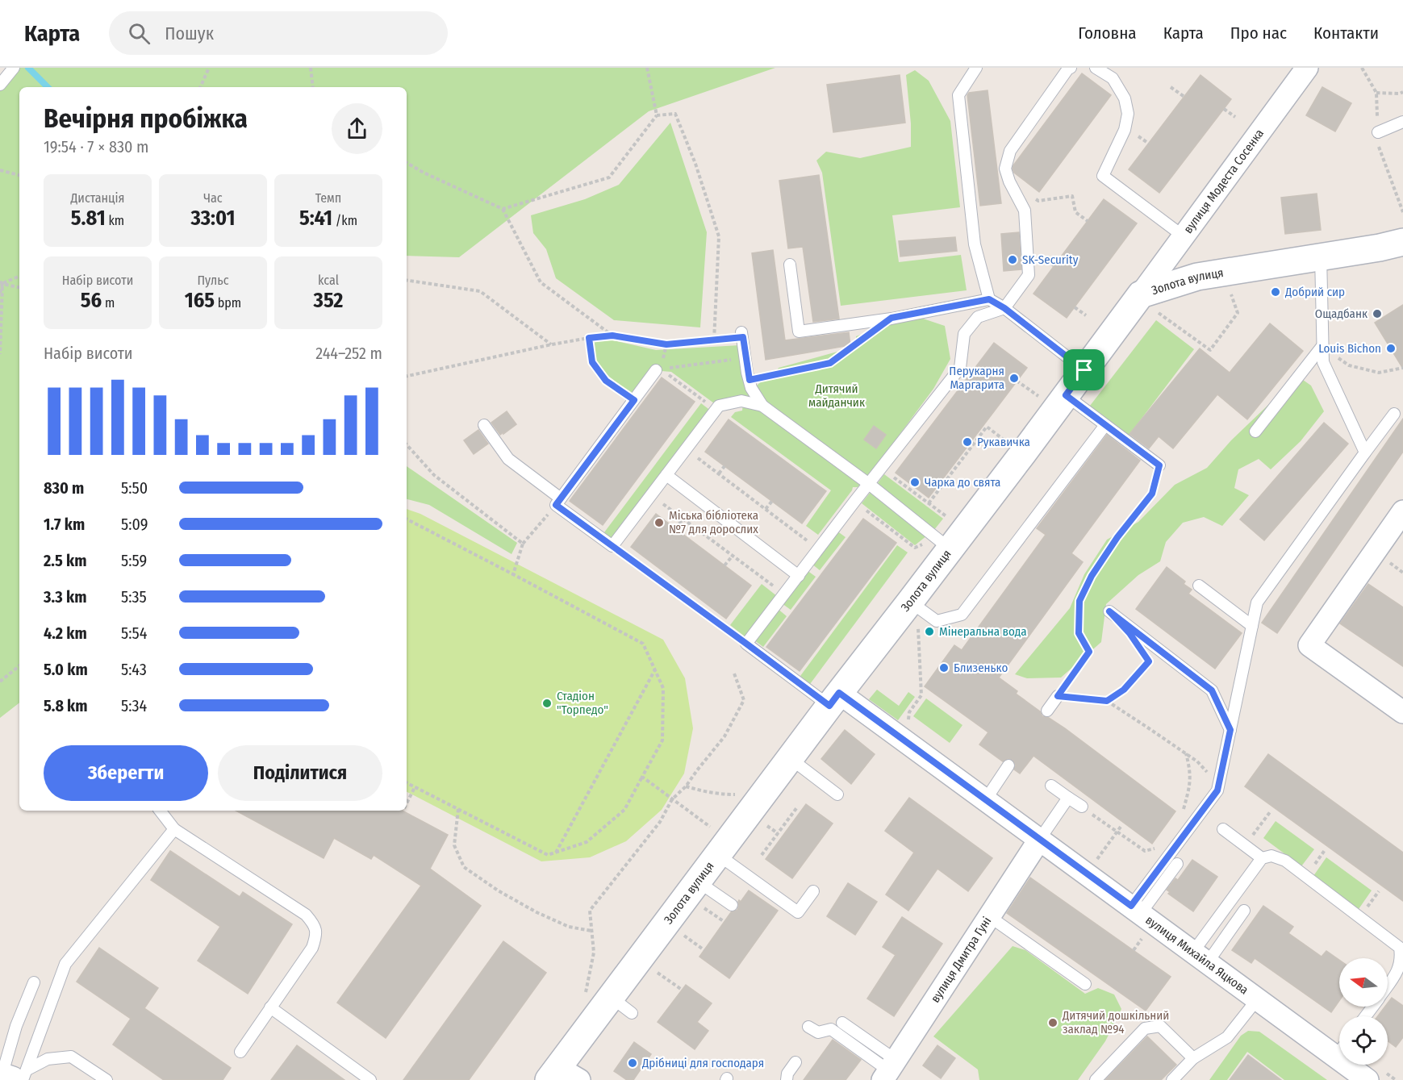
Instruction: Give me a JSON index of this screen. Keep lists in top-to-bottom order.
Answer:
{
  "streets": {
    "street": [
      "вулиця Модеста Сосенка",
      "Золота вулиця",
      "вулиця Михайла Яцкова",
      "вулиця Дмитра Гуні"
    ]
  },
  "crossings": [
    ["вулиця Модеста Сосенка", "Золота вулиця"],
    ["Золота вулиця", "вулиця Михайла Яцкова"],
    ["вулиця Михайла Яцкова", "вулиця Дмитра Гуні"]
  ],
  "parks": ["Дитячий майданчик"],
  "places": [
    "SK-Security",
    "Добрий сир",
    "Ощадбанк",
    "Louis Bichon",
    "Перукарня Маргарита",
    "Рукавичка",
    "Чарка до свята",
    "Міська бібліотека №7 для дорослих",
    "Мінеральна вода",
    "Близенько",
    "Стадіон \"Торпедо\"",
    "Дитячий дошкільний заклад №94",
    "Дрібниці для господаря"
  ],
  "north": "left",
  "page": {
    "header": "Карта",
    "search": "Пошук",
    "nav": [
      "Головна",
      "Карта",
      "Про нас",
      "Контакти"
    ],
    "heading": ["Вечірня пробіжка", "19:54 · 7 × 830 m"],
    "stats": [
      ["Дистанція", "5.81 km"],
      ["Час", "33:01"],
      ["Темп", "5:41 /km"],
      ["Набір висоти", "56 m"],
      ["Пульс", "165 bpm"],
      ["kcal", "352"]
    ],
    "chart": ["Набір висоти", "244–252 m"],
    "list": [
      {
        "name": "830 m",
        "note": "5:50"
      },
      {
        "name": "1.7 km",
        "note": "5:09"
      },
      {
        "name": "2.5 km",
        "note": "5:59"
      },
      {
        "name": "3.3 km",
        "note": "5:35"
      },
      {
        "name": "4.2 km",
        "note": "5:54"
      },
      {
        "name": "5.0 km",
        "note": "5:43"
      },
      {
        "name": "5.8 km",
        "note": "5:34"
      }
    ],
    "buttons": ["Зберегти", "Поділитися"]
  }
}
